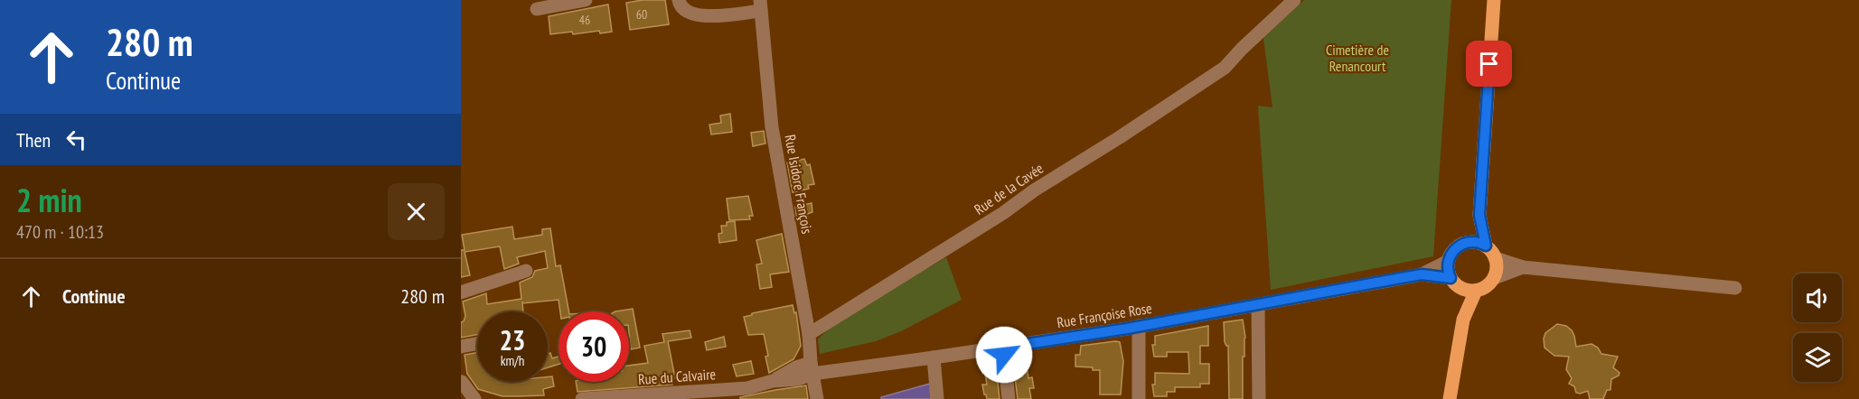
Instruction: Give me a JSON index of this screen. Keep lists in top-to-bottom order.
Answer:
{
  "streets": {
    "street": [
      "Rue Isidore François",
      "Rue de la Cavée",
      "Rue Françoise Rose",
      "Rue du Calvaire"
    ]
  },
  "crossings": [
    ["Rue Isidore François", "Rue de la Cavée"],
    ["Rue Isidore François", "Rue Françoise Rose"],
    ["Rue Isidore François", "Rue du Calvaire"],
    ["Rue Françoise Rose", "Rue du Calvaire"]
  ],
  "parks": ["Cimetière de Renancourt"],
  "house_numbers": ["60", "46"],
  "page": {
    "turn": ["280 m", "Continue"],
    "then": "Then",
    "heading": ["2 min", "470 m · 10:13"],
    "list": [
      {
        "name": "Continue",
        "value": "280 m"
      }
    ],
    "speed": "23 km/h",
    "limit": "30"
  }
}
